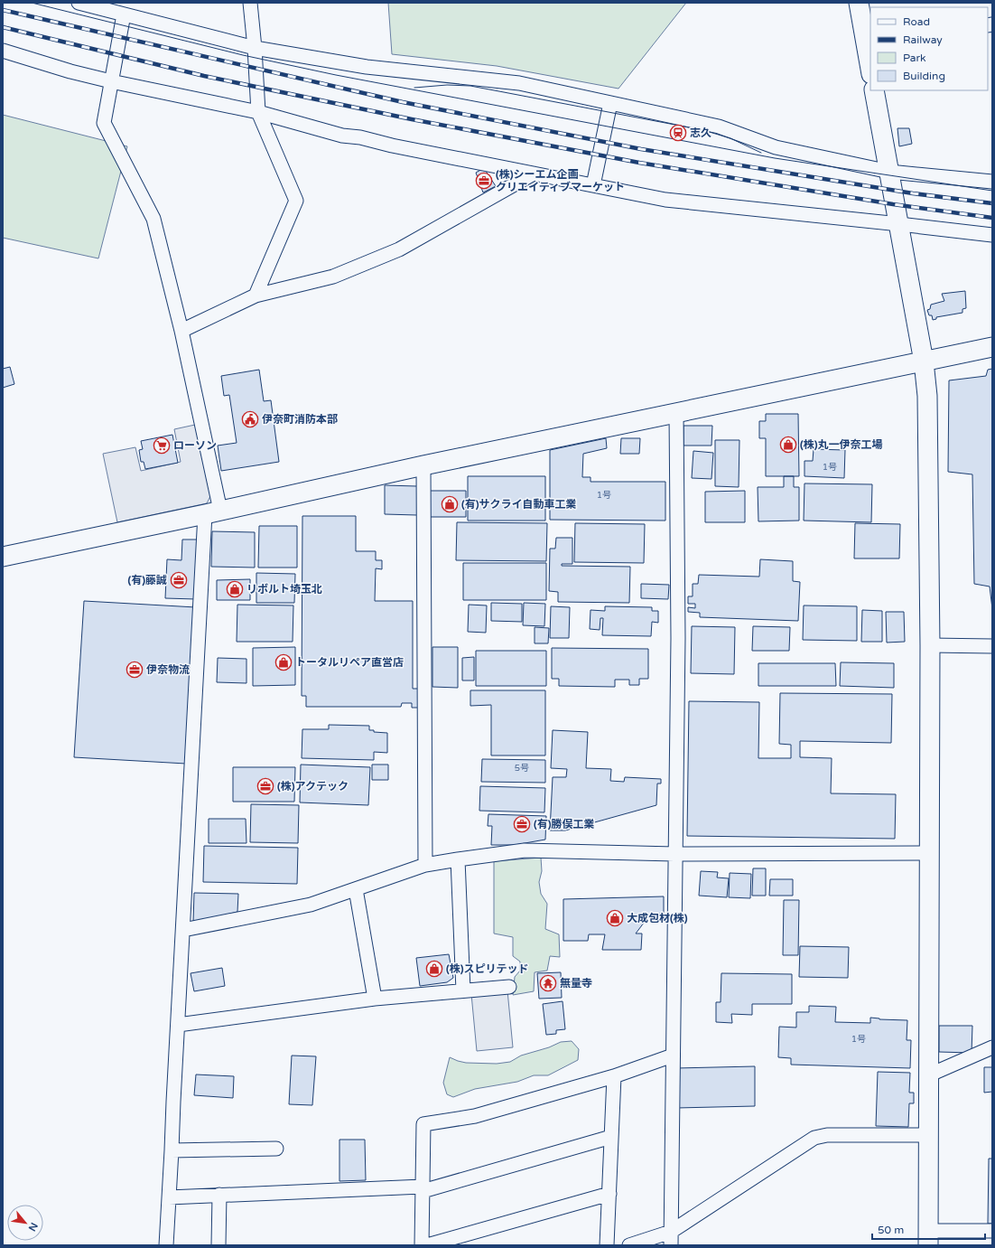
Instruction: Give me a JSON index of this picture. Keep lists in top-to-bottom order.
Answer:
{
  "places": {
    "station": ["志久"],
    "office": [
      "(株)シーエム企画 クリエイティブマーケット",
      "(有)藤誠",
      "伊奈物流",
      "(株)アクテック",
      "(有)勝俣工業"
    ],
    "public building": ["伊奈町消防本部"],
    "shop": [
      "(株)丸一伊奈工場",
      "(有)サクライ自動車工業",
      "リボルト埼玉北",
      "トータルリペア直営店",
      "大成包材(株)",
      "(株)スピリテッド"
    ],
    "supermarket": ["ローソン"],
    "temple": ["無量寺"]
  },
  "house_numbers": [
    "1号",
    "1号",
    "5号",
    "1号"
  ],
  "legend": [
    "Road",
    "Railway",
    "Park",
    "Building"
  ],
  "scale_bar": "50 m",
  "north": "bottom right"
}
